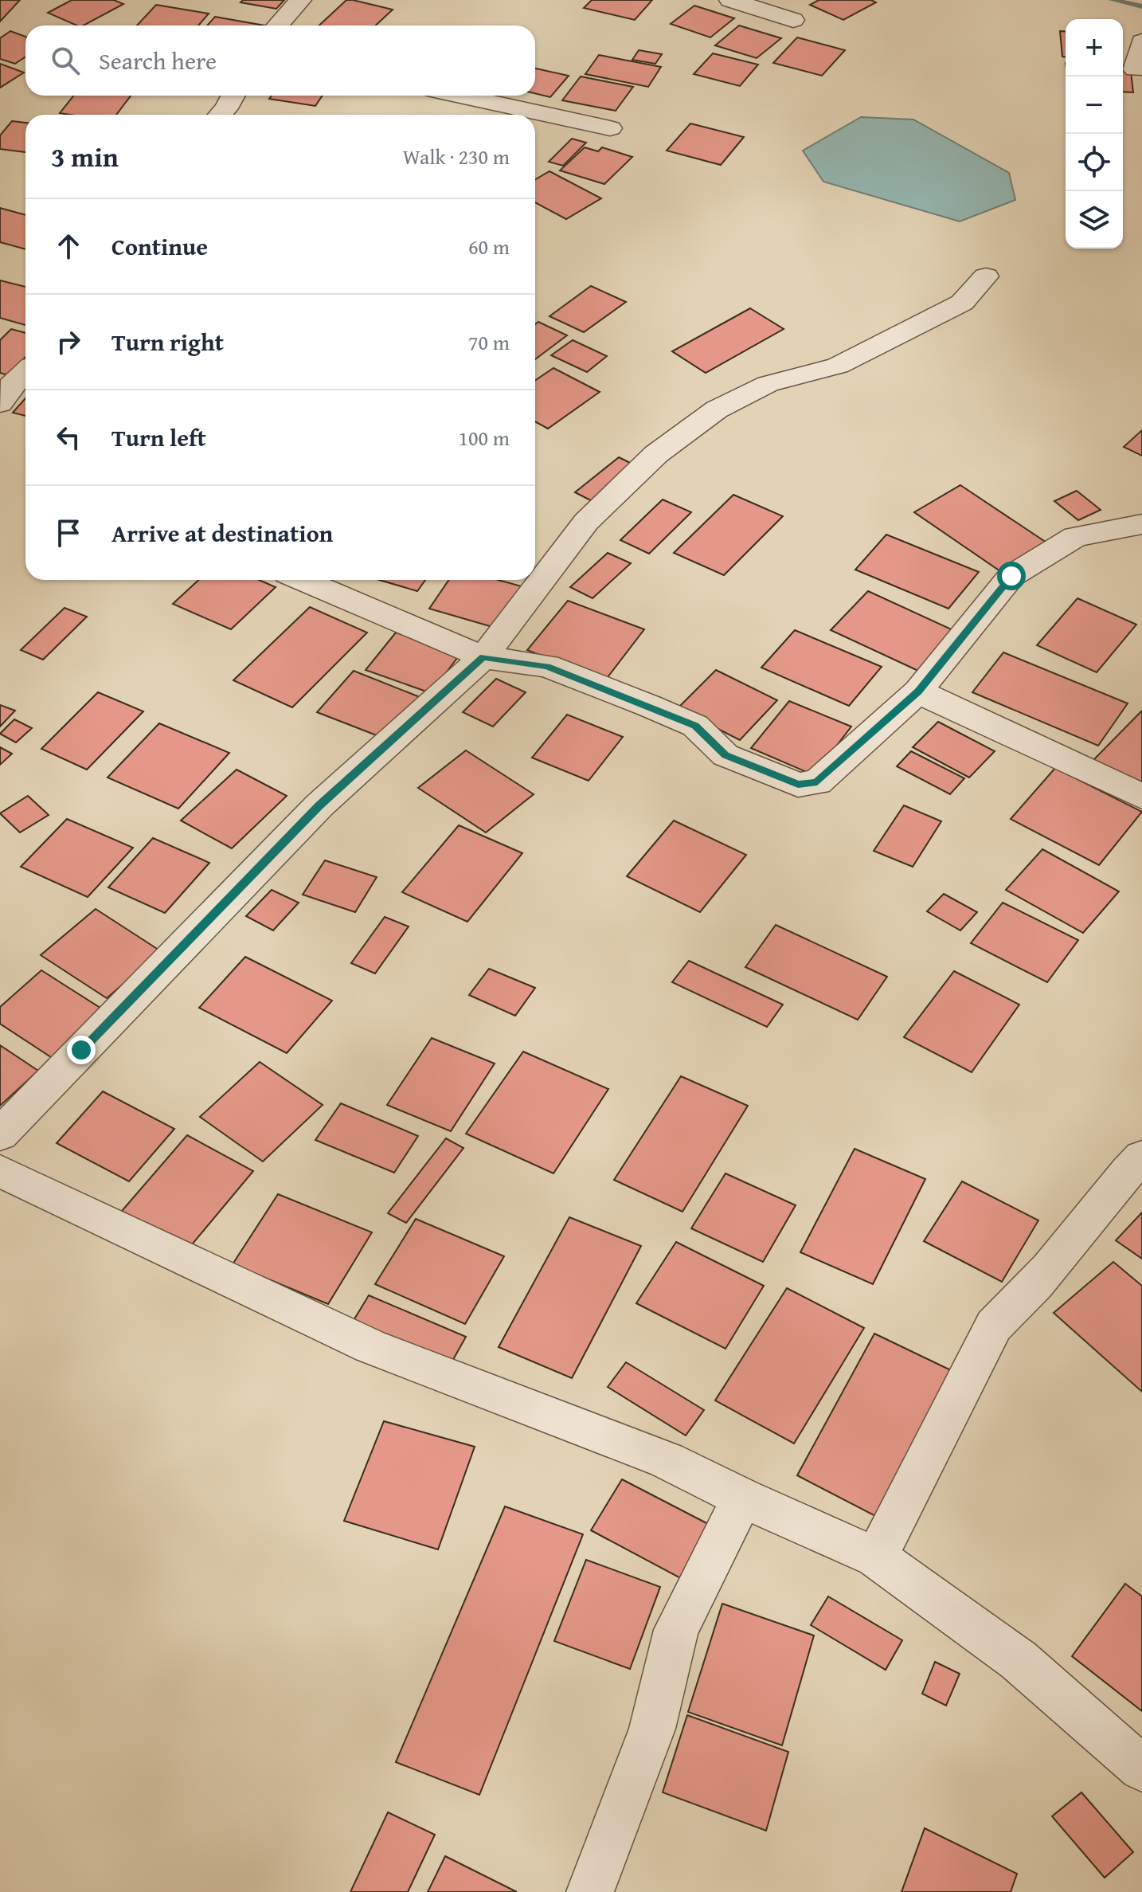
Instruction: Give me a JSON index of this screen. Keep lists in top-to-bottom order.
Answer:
{
  "page": {
    "map_buttons": ["+", "−"],
    "search": "Search here",
    "heading": ["3 min", "Walk · 230 m"],
    "list": [
      ["Continue", "60 m"],
      ["Turn right", "70 m"],
      ["Turn left", "100 m"],
      "Arrive at destination"
    ]
  }
}
